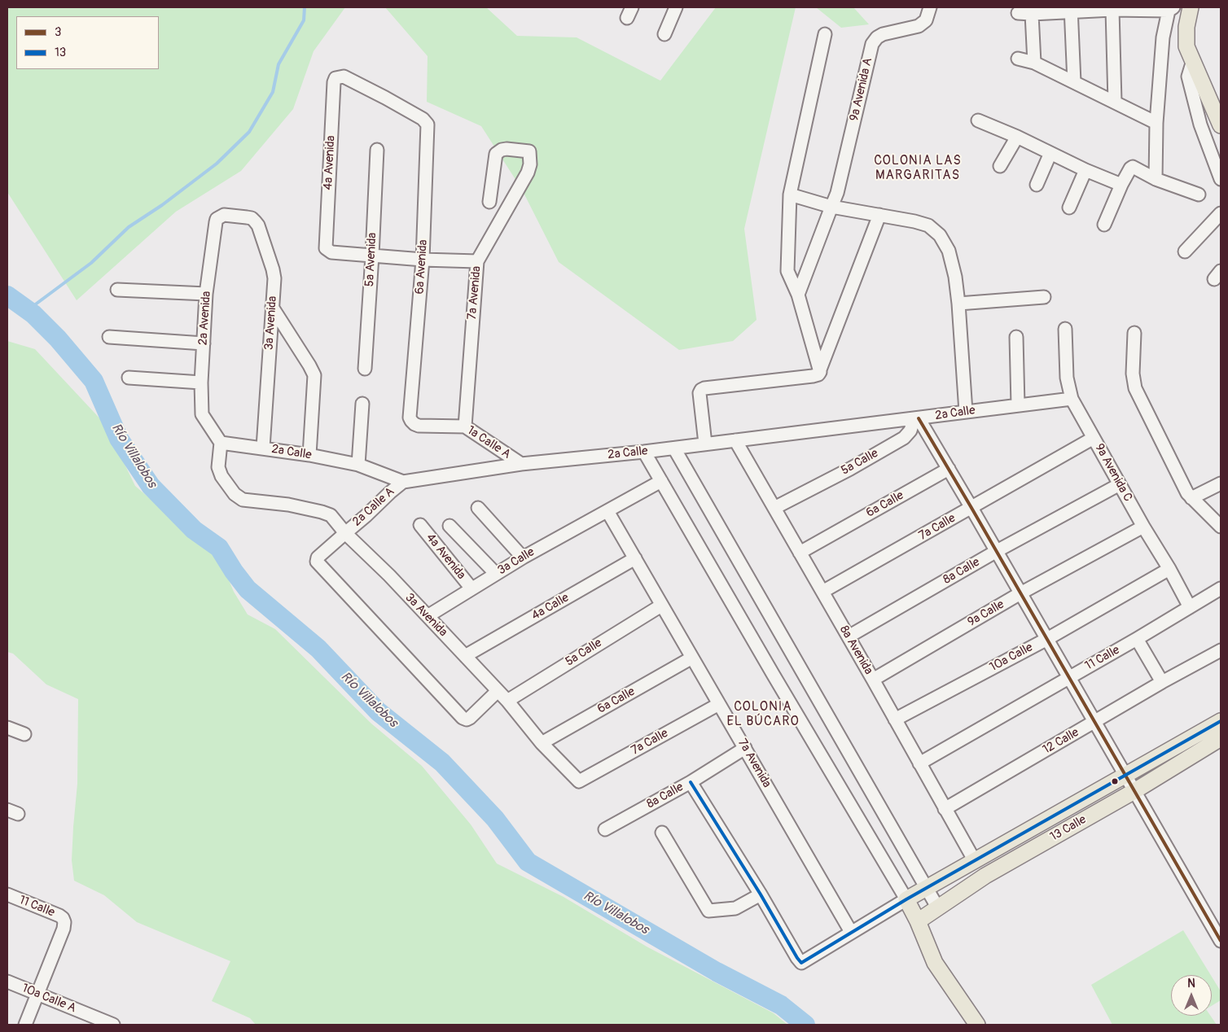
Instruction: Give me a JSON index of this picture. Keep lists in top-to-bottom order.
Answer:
{
  "streets": {
    "main road": ["13 Calle"],
    "street": [
      "9a Avenida A",
      "4a Avenida",
      "5a Avenida",
      "6a Avenida",
      "7a Avenida",
      "2a Avenida",
      "3a Avenida",
      "2a Calle",
      "1a Calle A",
      "5a Calle",
      "9a Avenida C",
      "6a Calle",
      "2a Calle A",
      "7a Calle",
      "3a Calle",
      "8a Calle",
      "4a Calle",
      "9a Calle",
      "8a Avenida",
      "10a Calle",
      "11 Calle",
      "12 Calle",
      "10a Calle A"
    ]
  },
  "crossings": [
    ["4a Avenida", "5a Avenida"],
    ["4a Avenida", "6a Avenida"],
    ["4a Avenida", "3a Calle"],
    ["6a Avenida", "1a Calle A"],
    ["7a Avenida", "1a Calle A"],
    ["7a Avenida", "5a Calle"],
    ["7a Avenida", "6a Calle"],
    ["7a Avenida", "7a Calle"],
    ["7a Avenida", "3a Calle"],
    ["7a Avenida", "8a Calle"],
    ["7a Avenida", "4a Calle"],
    ["2a Avenida", "3a Avenida"],
    ["2a Avenida", "2a Calle"],
    ["3a Avenida", "2a Calle"],
    ["3a Avenida", "5a Calle"],
    ["3a Avenida", "6a Calle"],
    ["3a Avenida", "2a Calle A"],
    ["3a Avenida", "7a Calle"],
    ["3a Avenida", "3a Calle"],
    ["3a Avenida", "4a Calle"],
    ["2a Calle", "1a Calle A"],
    ["2a Calle", "5a Calle"],
    ["2a Calle", "9a Avenida C"],
    ["2a Calle", "2a Calle A"],
    ["2a Calle", "8a Avenida"],
    ["5a Calle", "8a Avenida"],
    ["9a Avenida C", "7a Calle"],
    ["9a Avenida C", "8a Calle"],
    ["9a Avenida C", "9a Calle"],
    ["9a Avenida C", "10a Calle"],
    ["9a Avenida C", "11 Calle"],
    ["6a Calle", "8a Avenida"],
    ["7a Calle", "8a Avenida"],
    ["8a Calle", "8a Avenida"],
    ["9a Calle", "8a Avenida"],
    ["8a Avenida", "10a Calle"],
    ["8a Avenida", "11 Calle"],
    ["8a Avenida", "12 Calle"],
    ["8a Avenida", "13 Calle"],
    ["11 Calle", "10a Calle A"]
  ],
  "districts": ["COLONIA LAS MARGARITAS", "COLONIA EL BÚCARO"],
  "water": ["Río Villalobos"],
  "lines": ["transit line 3", "transit line 13"],
  "legend": ["3", "13"],
  "north": "top"
}
